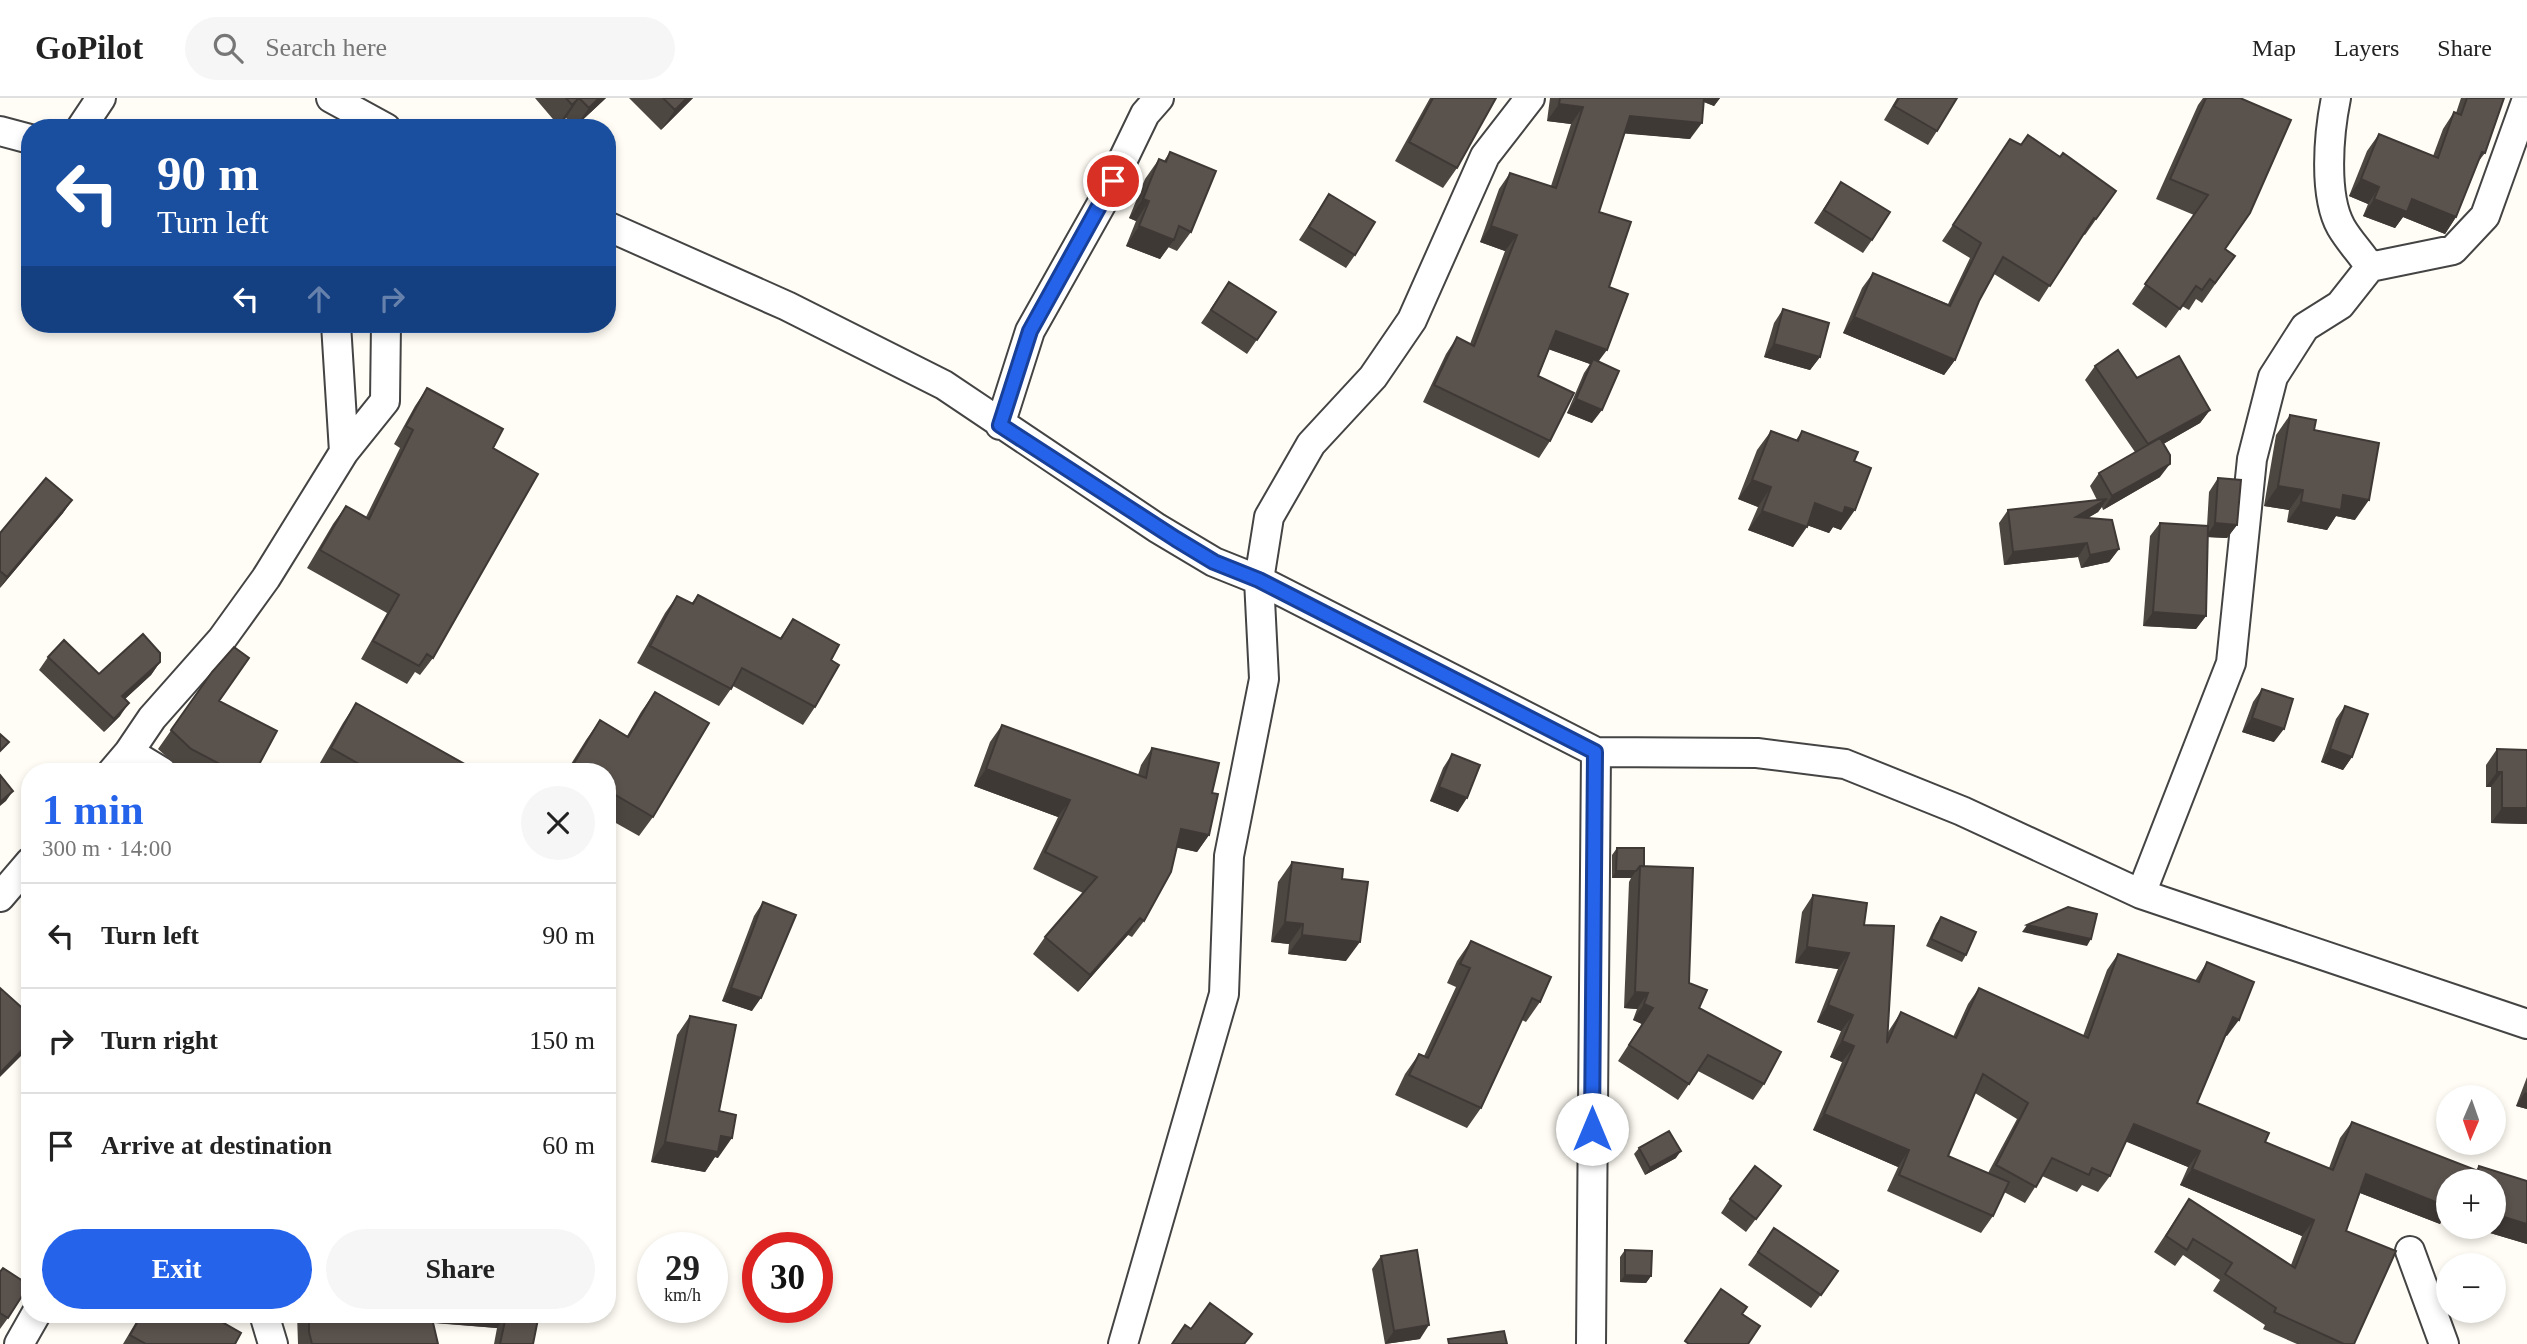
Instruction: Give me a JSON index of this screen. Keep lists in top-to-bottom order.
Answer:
{
  "north": "bottom",
  "page": {
    "header": "GoPilot",
    "search": "Search here",
    "nav": ["Map", "Layers", "Share"],
    "turn": ["90 m", "Turn left"],
    "heading": ["1 min", "300 m · 14:00"],
    "list": [
      {
        "name": "Turn left",
        "value": "90 m"
      },
      {
        "name": "Turn right",
        "value": "150 m"
      },
      {
        "name": "Arrive at destination",
        "value": "60 m"
      }
    ],
    "map_buttons": ["+", "−"],
    "buttons": ["Exit", "Share"],
    "speed": "29 km/h",
    "limit": "30"
  }
}
